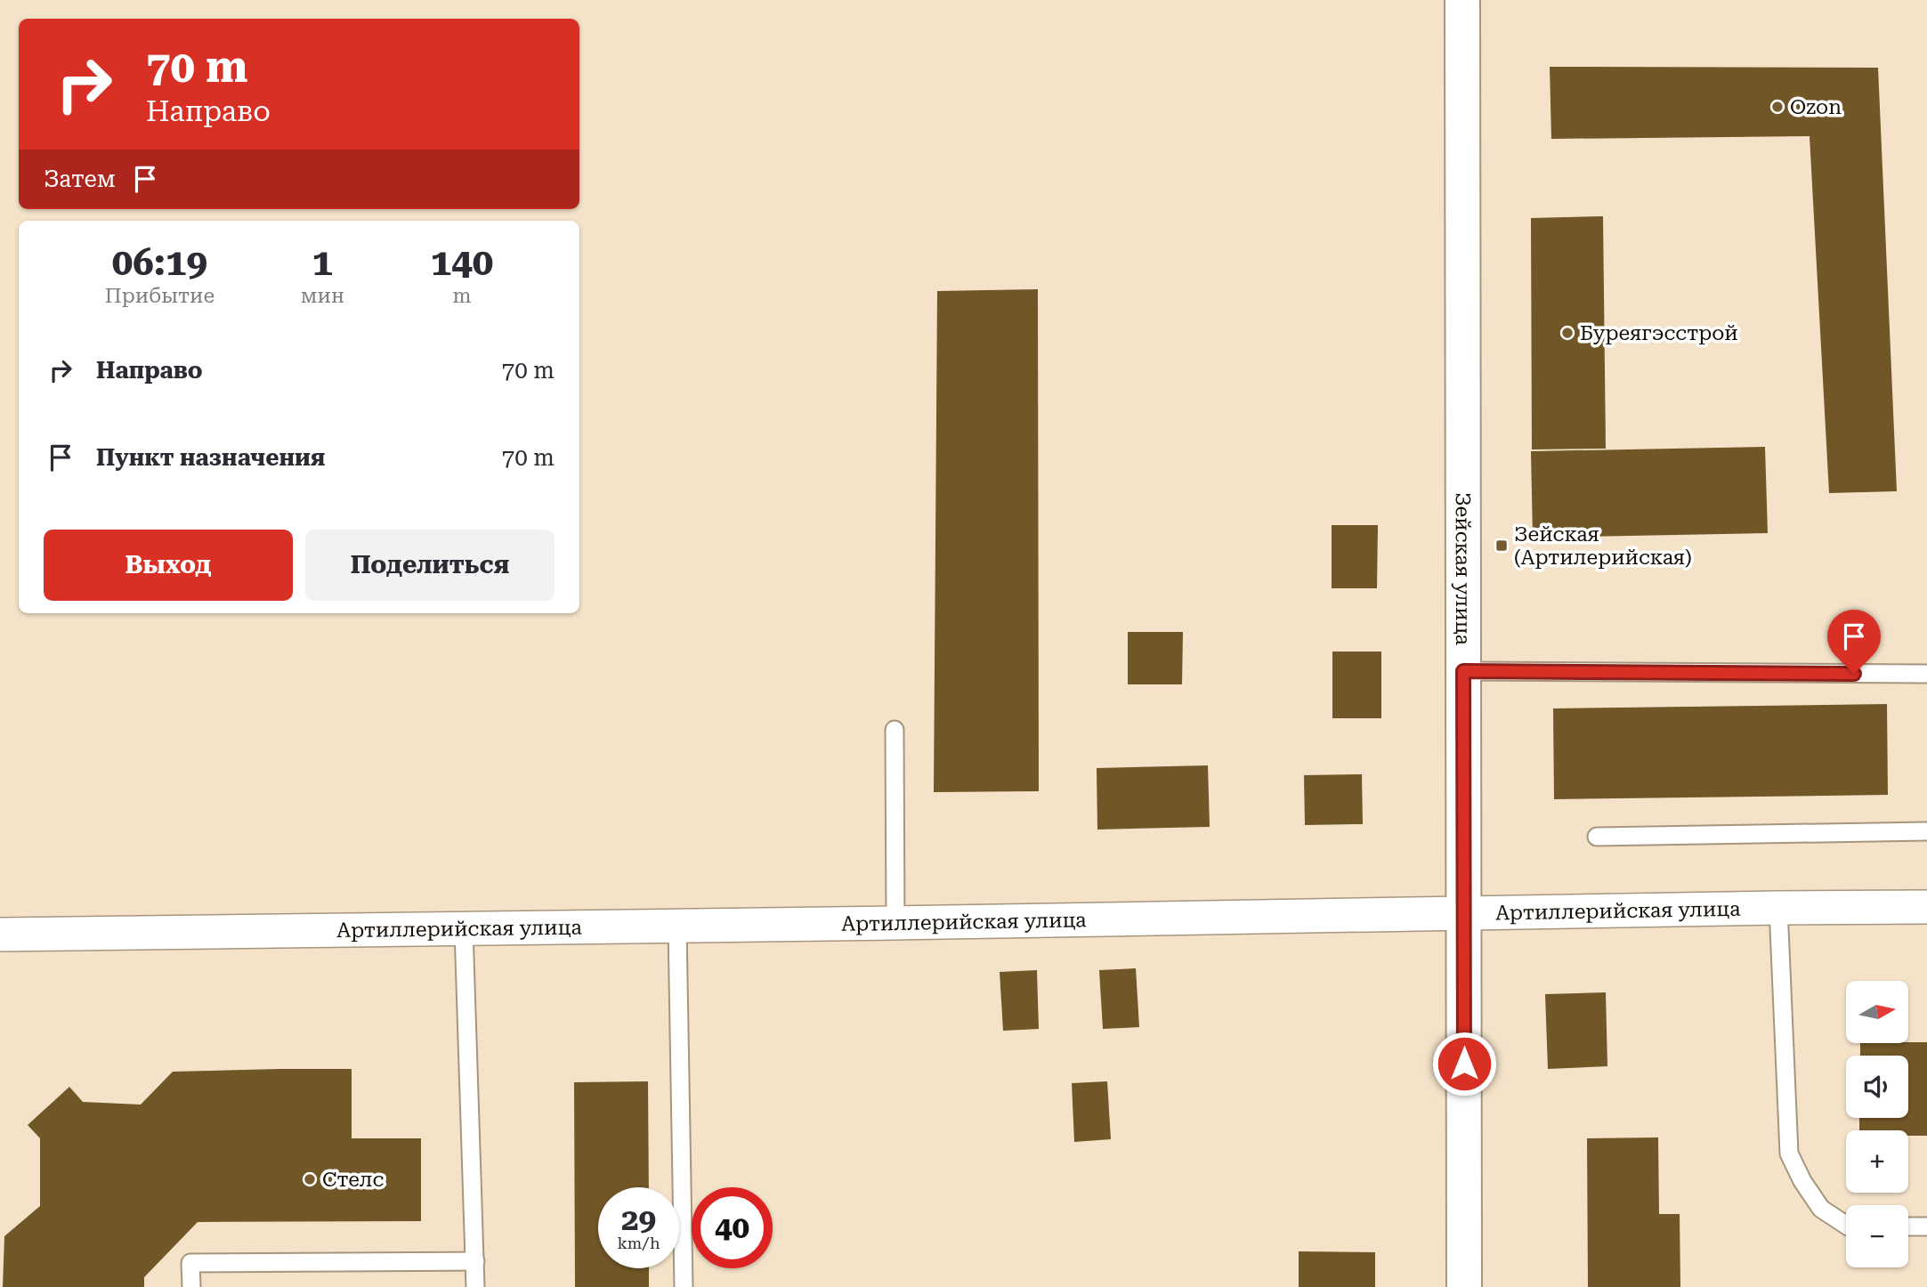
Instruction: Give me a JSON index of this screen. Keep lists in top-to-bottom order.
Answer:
{
  "streets": {
    "street": ["Зейская улица", "Артиллерийская улица"]
  },
  "crossings": [
    ["Зейская улица", "Артиллерийская улица"]
  ],
  "places": {
    "other": ["Ozon", "Буреягэсстрой", "Стелс"],
    "transit": ["Зейская (Артилерийская)"]
  },
  "north": "right",
  "page": {
    "turn": ["70 m", "Направо"],
    "then": "Затем",
    "eta": [
      "06:19",
      "Прибытие",
      "1",
      "мин",
      "140",
      "m"
    ],
    "list": [
      {
        "name": "Направо",
        "value": "70 m"
      },
      {
        "name": "Пункт назначения",
        "value": "70 m"
      }
    ],
    "buttons": ["Выход", "Поделиться"],
    "map_buttons": ["+", "−"],
    "speed": "29 km/h",
    "limit": "40"
  }
}
